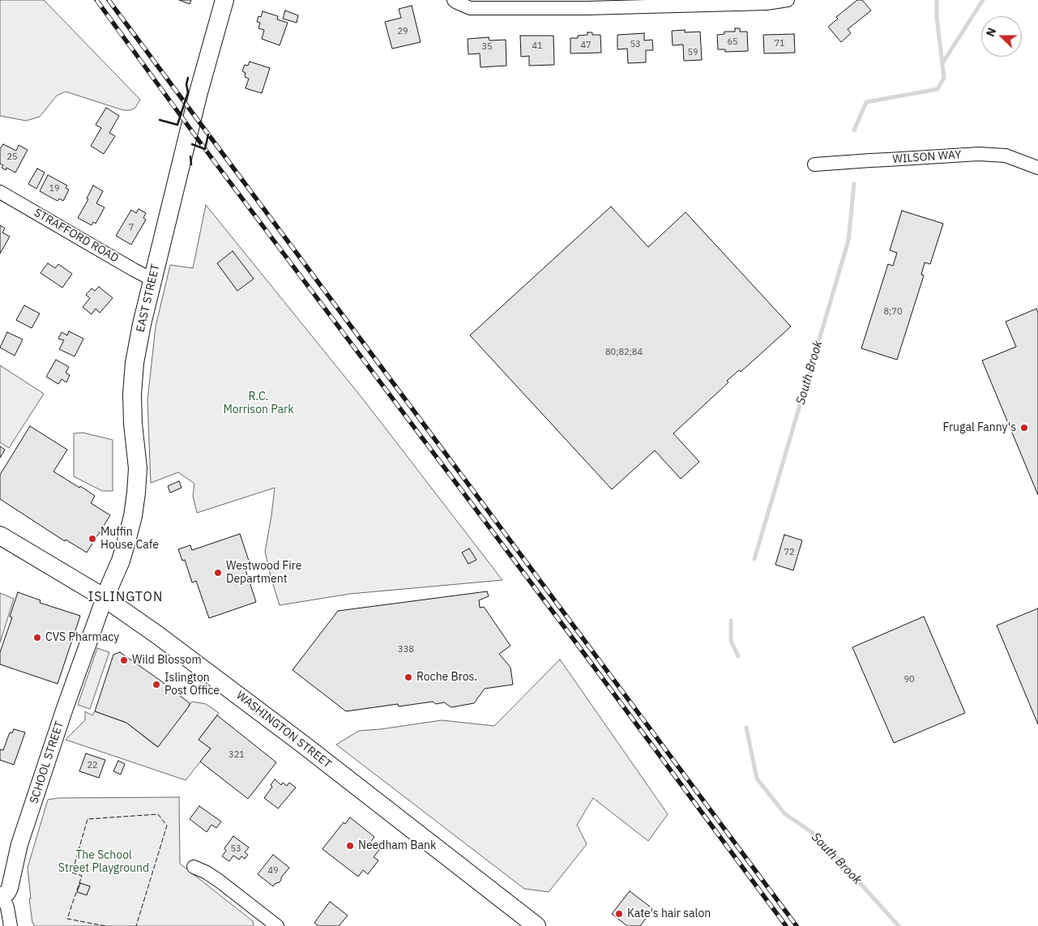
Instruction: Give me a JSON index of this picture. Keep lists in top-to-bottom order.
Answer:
{
  "streets": {
    "main road": ["EAST STREET", "WASHINGTON STREET"],
    "street": ["WILSON WAY", "STRAFFORD ROAD", "SCHOOL STREET"]
  },
  "crossings": [
    ["STRAFFORD ROAD", "EAST STREET"],
    ["EAST STREET", "WASHINGTON STREET"],
    ["EAST STREET", "SCHOOL STREET"],
    ["WASHINGTON STREET", "SCHOOL STREET"]
  ],
  "districts": ["ISLINGTON"],
  "water": ["South Brook"],
  "parks": ["R.C. Morrison Park", "The School Street Playground"],
  "places": [
    "Frugal Fanny's",
    "Muffin House Cafe",
    "Westwood Fire Department",
    "CVS Pharmacy",
    "Wild Blossom",
    "Roche Bros.",
    "Islington Post Office",
    "Needham Bank",
    "Kate's hair salon"
  ],
  "house_numbers": [
    "29",
    "65",
    "71",
    "53",
    "47",
    "41",
    "35",
    "59",
    "25",
    "19",
    "7",
    "8;70",
    "80;82;84",
    "72",
    "338",
    "90",
    "321",
    "22",
    "53",
    "49"
  ],
  "north": "left"
}
